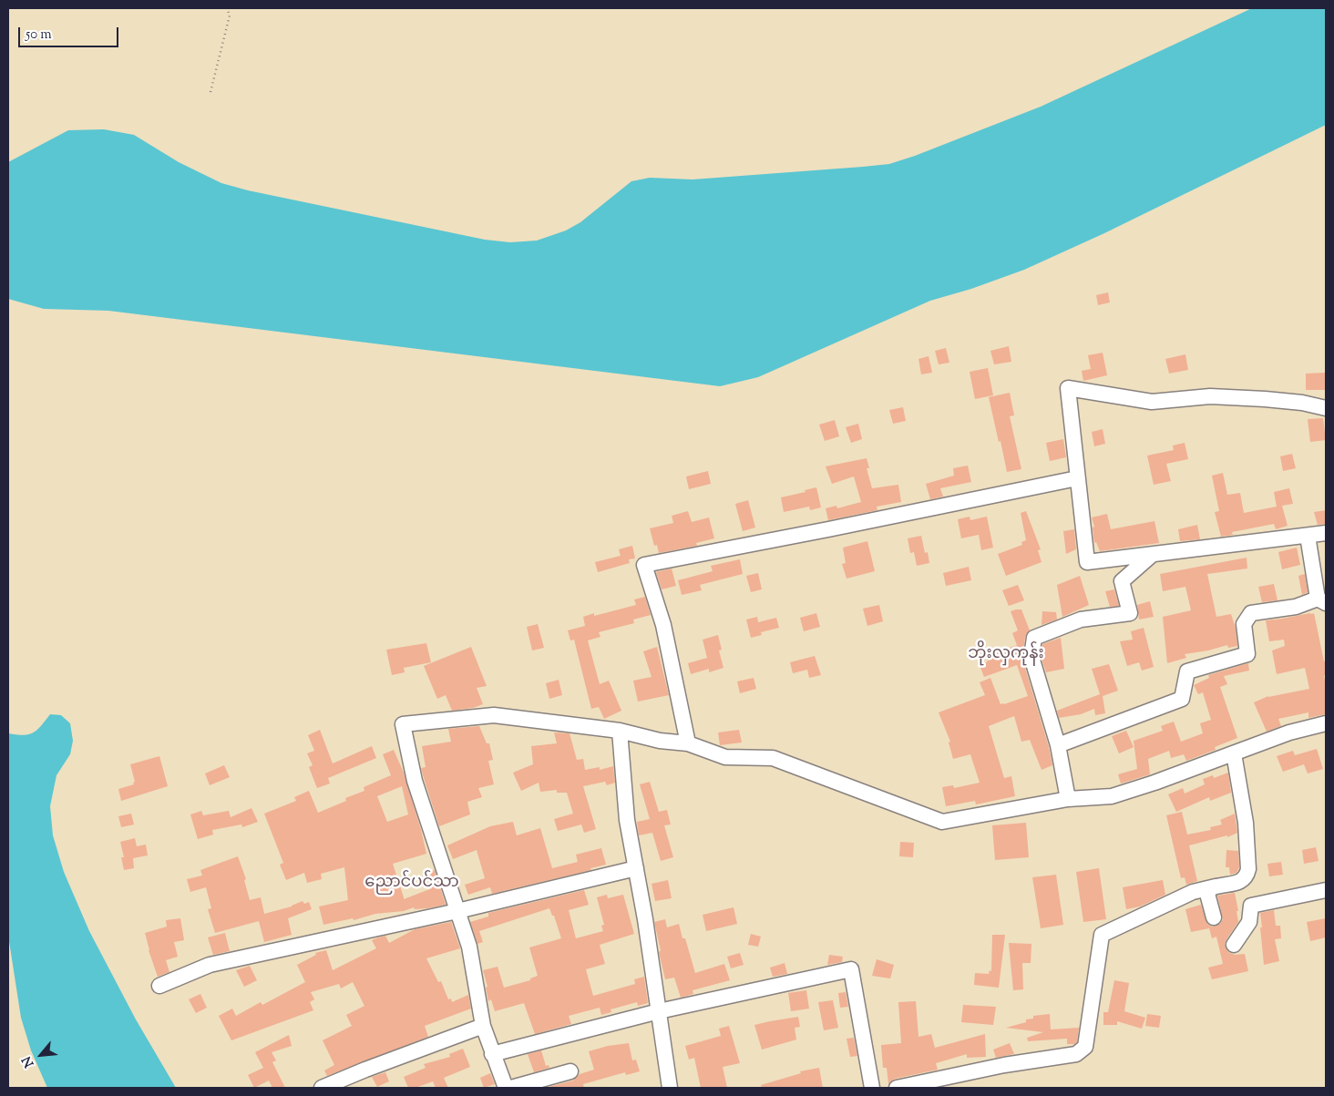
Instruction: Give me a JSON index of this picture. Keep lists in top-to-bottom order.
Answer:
{
  "districts": ["ဘိုးလှကုန်း", "ညောင်ပင်သာ"],
  "scale_bar": "50 m",
  "north": "bottom left"
}
